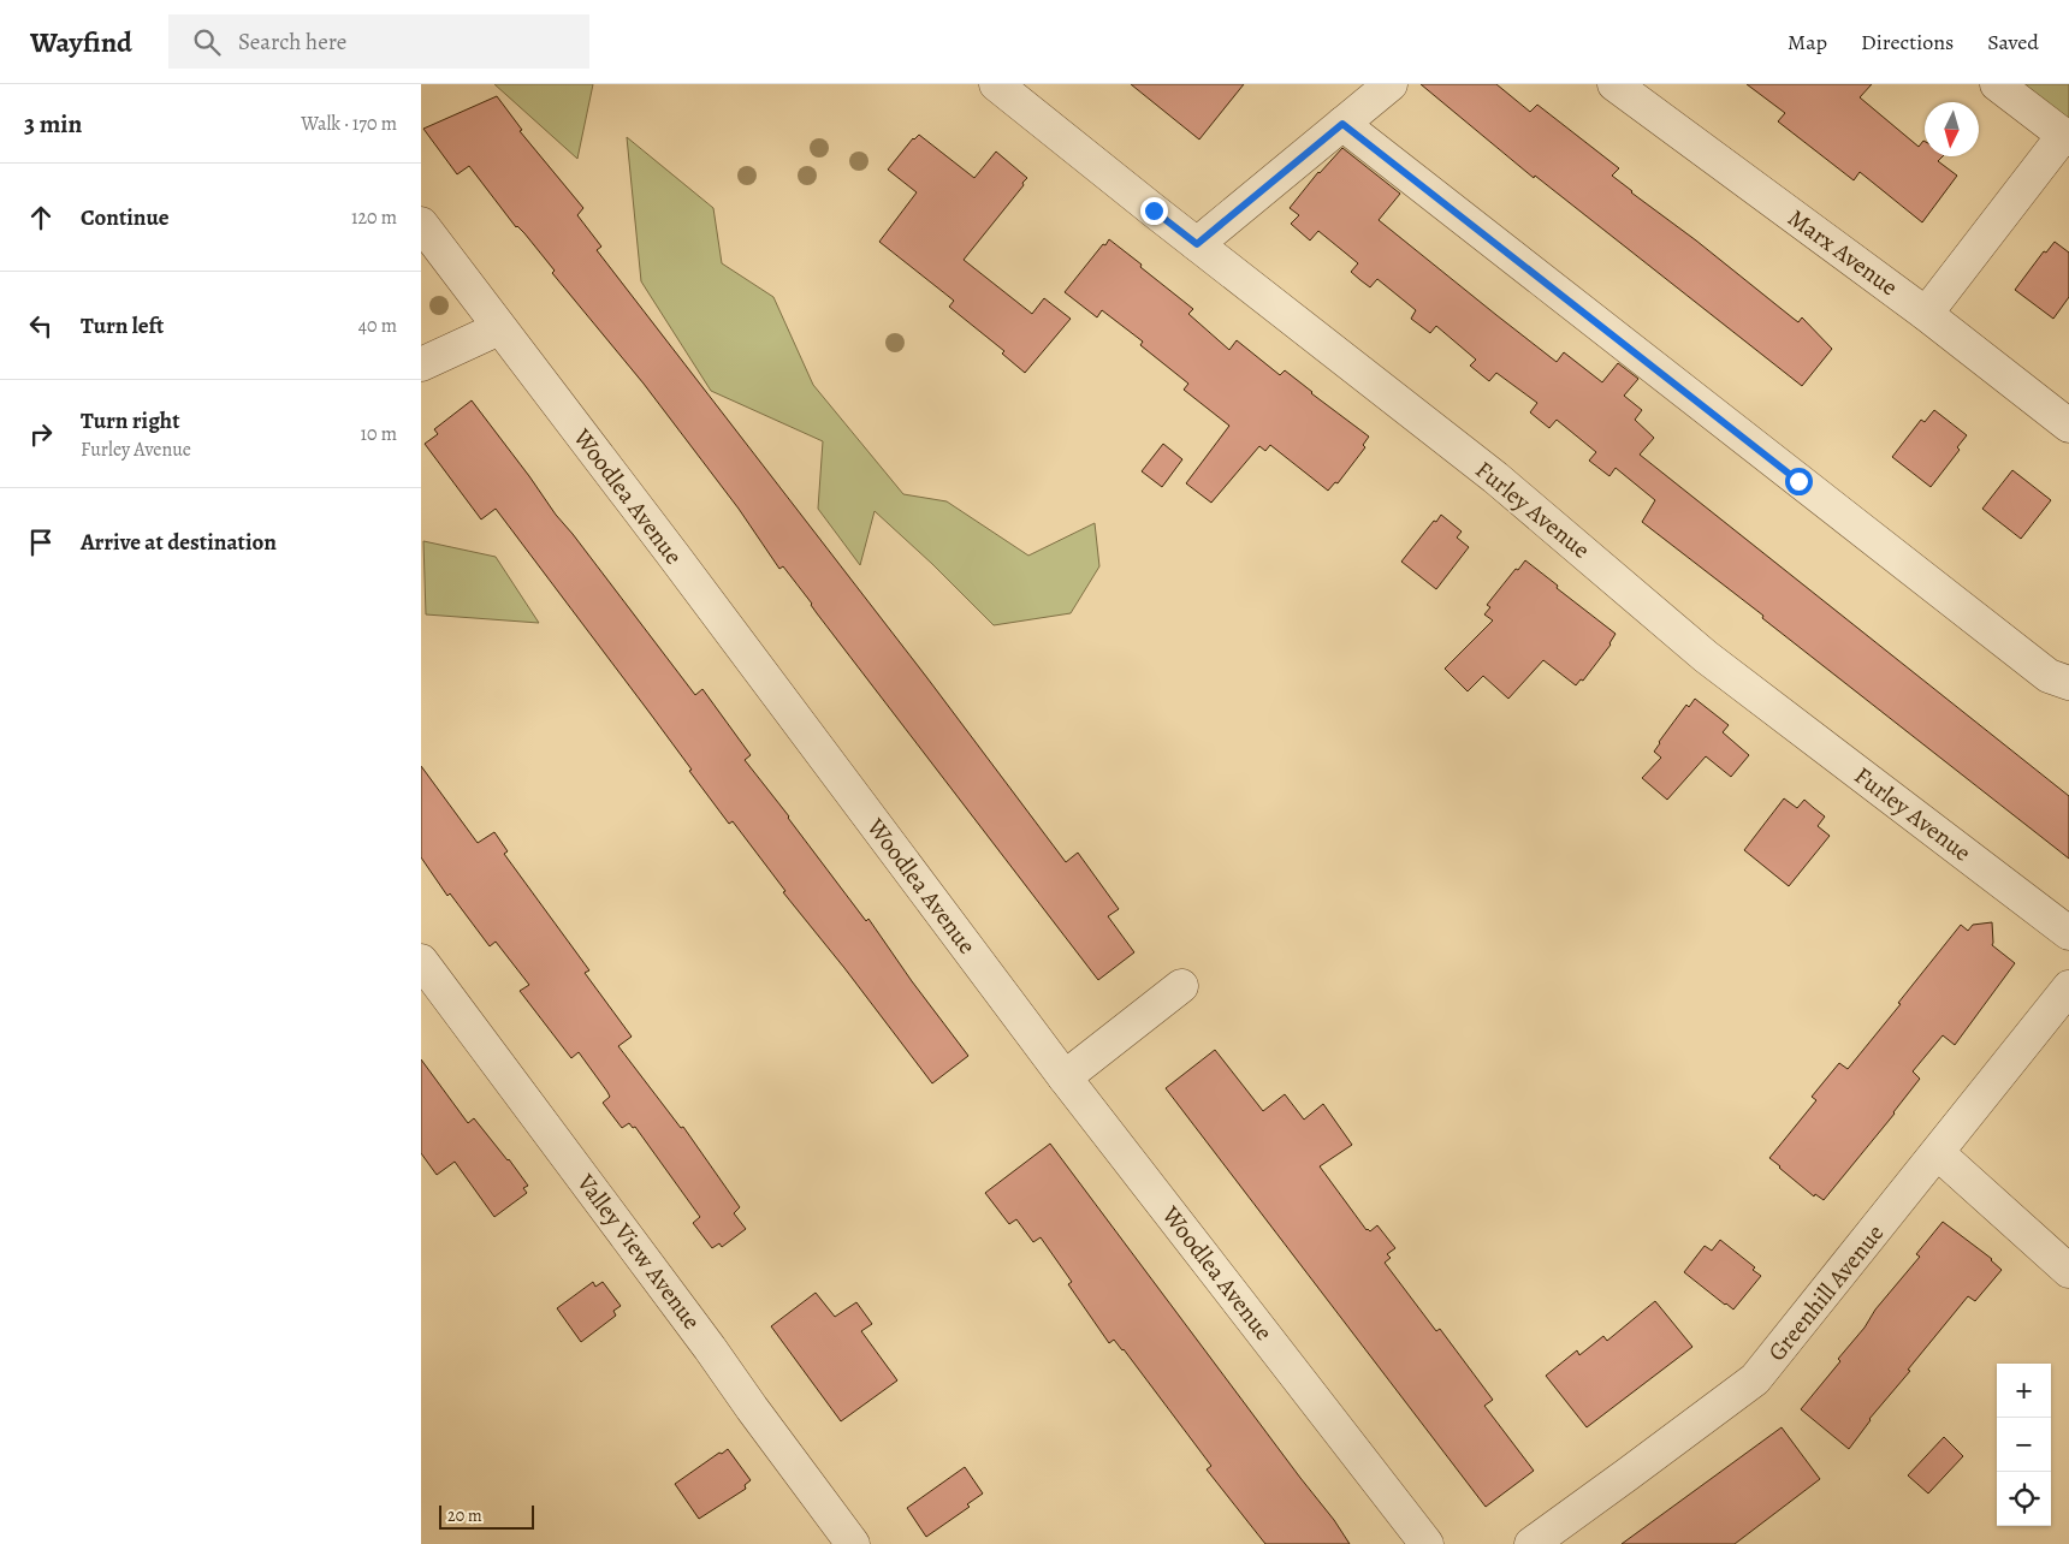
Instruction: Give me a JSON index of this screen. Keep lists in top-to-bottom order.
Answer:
{
  "streets": {
    "street": [
      "Marx Avenue",
      "Woodlea Avenue",
      "Furley Avenue",
      "Valley View Avenue",
      "Greenhill Avenue"
    ]
  },
  "scale_bar": "20 m",
  "north": "bottom",
  "page": {
    "header": "Wayfind",
    "search": "Search here",
    "nav": ["Map", "Directions", "Saved"],
    "heading": ["3 min", "Walk · 170 m"],
    "list": [
      ["Continue", "120 m"],
      ["Turn left", "40 m"],
      ["Turn right", "Furley Avenue", "10 m"],
      "Arrive at destination"
    ],
    "map_buttons": ["+", "−"],
    "scale": "20 m"
  }
}
